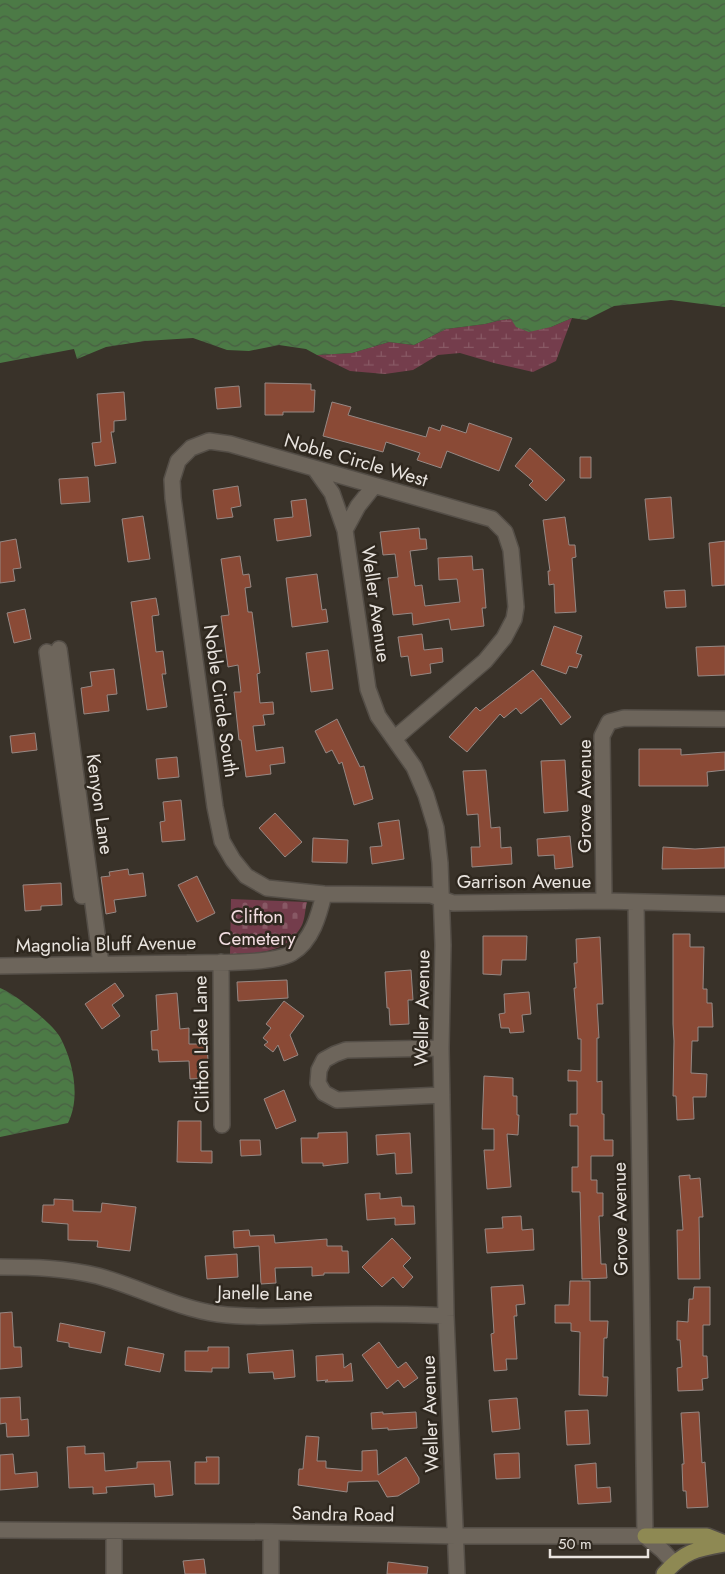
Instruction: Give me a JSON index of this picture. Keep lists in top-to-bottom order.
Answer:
{
  "streets": {
    "street": [
      "Noble Circle West",
      "Weller Avenue",
      "Noble Circle South",
      "Grove Avenue",
      "Garrison Avenue",
      "Magnolia Bluff Avenue",
      "Clifton Lake Lane",
      "Janelle Lane",
      "Sandra Road"
    ]
  },
  "crossings": [
    ["Noble Circle West", "Weller Avenue"],
    ["Noble Circle West", "Noble Circle South"],
    ["Weller Avenue", "Garrison Avenue"],
    ["Weller Avenue", "Janelle Lane"],
    ["Weller Avenue", "Sandra Road"],
    ["Noble Circle South", "Garrison Avenue"],
    ["Noble Circle South", "Magnolia Bluff Avenue"],
    ["Grove Avenue", "Garrison Avenue"],
    ["Grove Avenue", "Sandra Road"],
    ["Garrison Avenue", "Magnolia Bluff Avenue"],
    ["Magnolia Bluff Avenue", "Clifton Lake Lane"]
  ],
  "parks": ["Clifton Cemetery"],
  "scale_bar": "50 m"
}
